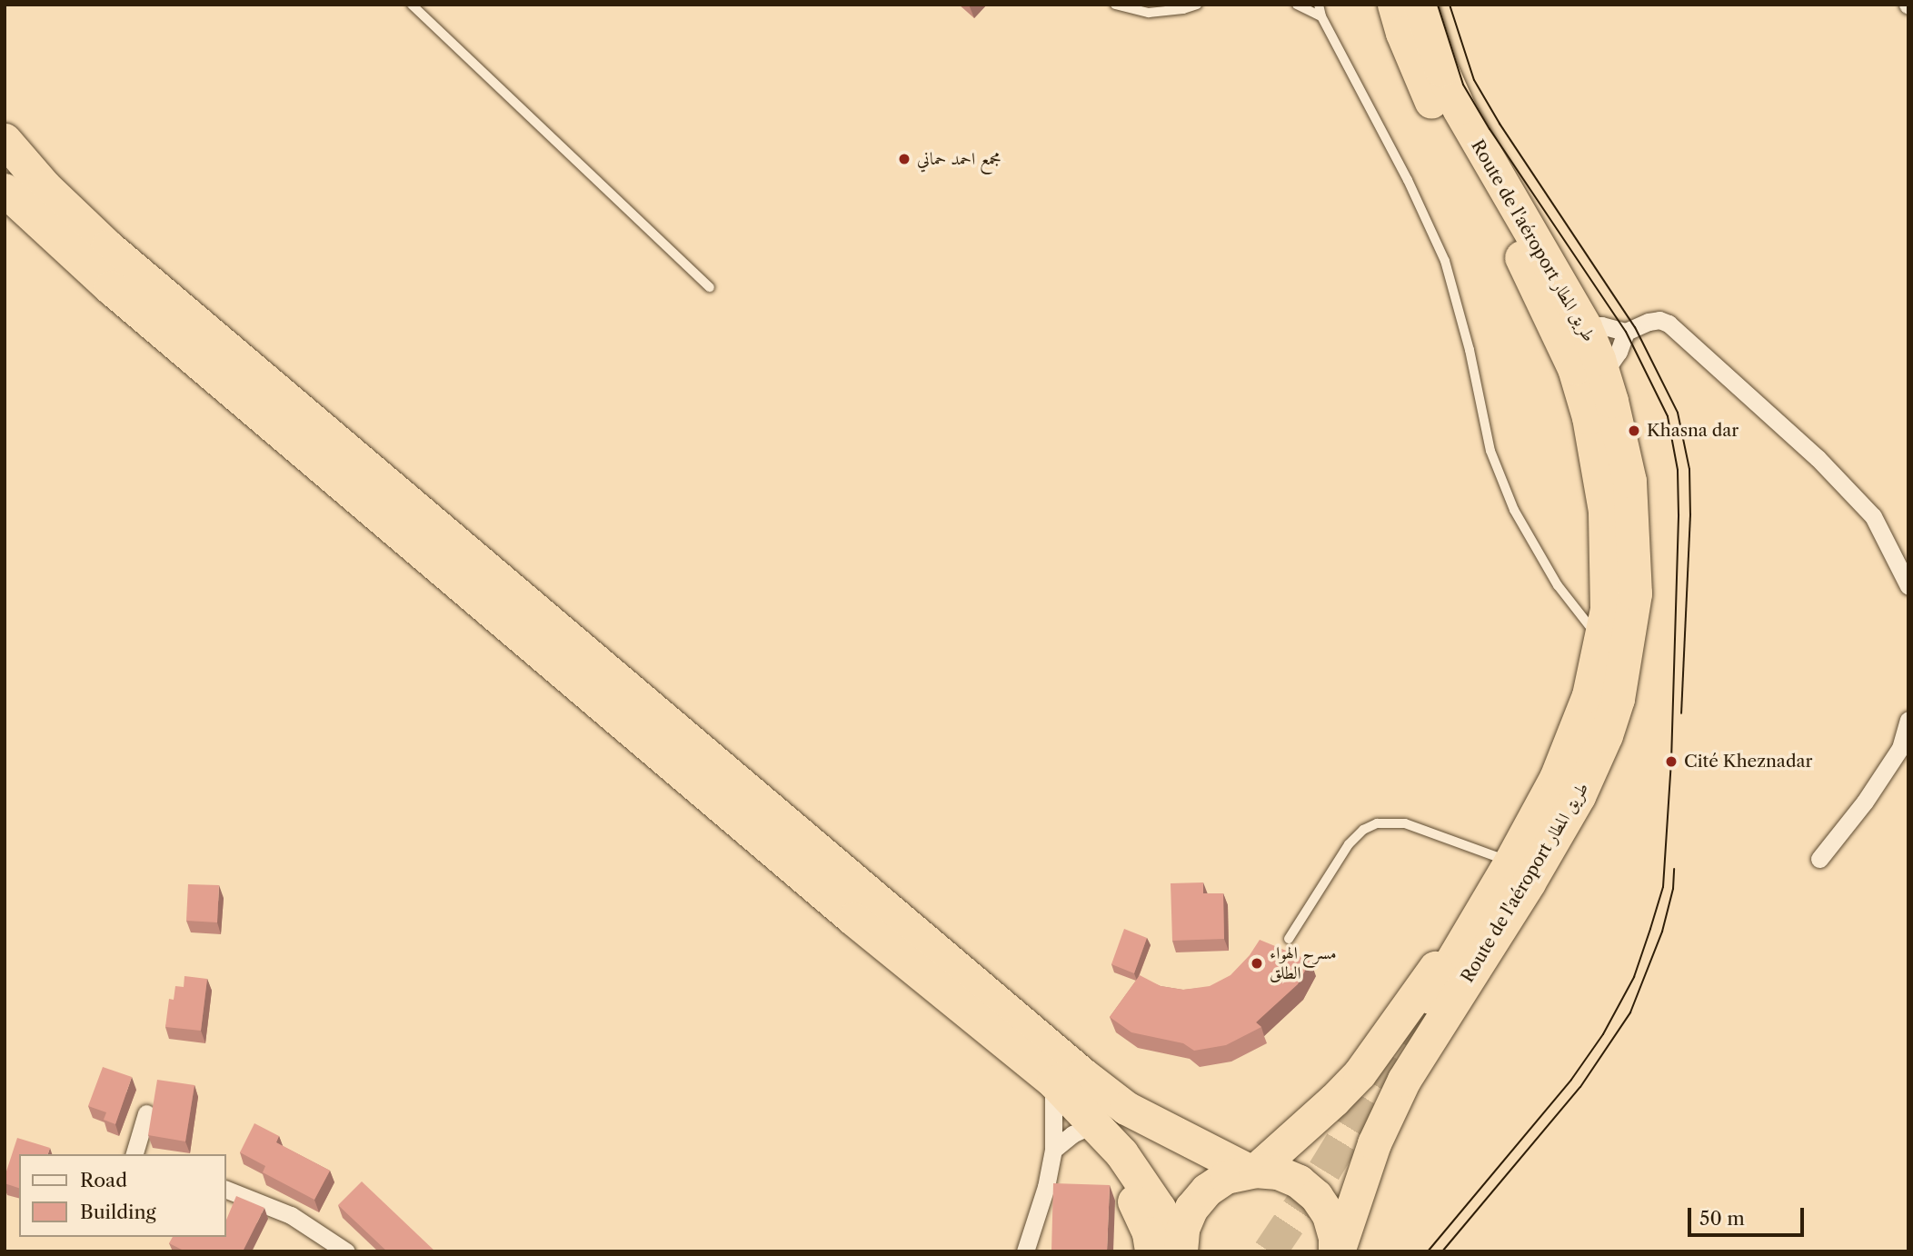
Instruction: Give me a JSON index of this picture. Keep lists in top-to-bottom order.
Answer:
{
  "streets": {
    "highway": ["Route de l'aéroport طريق المطار"]
  },
  "places": [
    "مجمع احمد حماني",
    "Khasna dar",
    "Cité Kheznadar",
    "مسرح الهواء الطلق"
  ],
  "legend": ["Road", "Building"],
  "scale_bar": "50 m"
}
